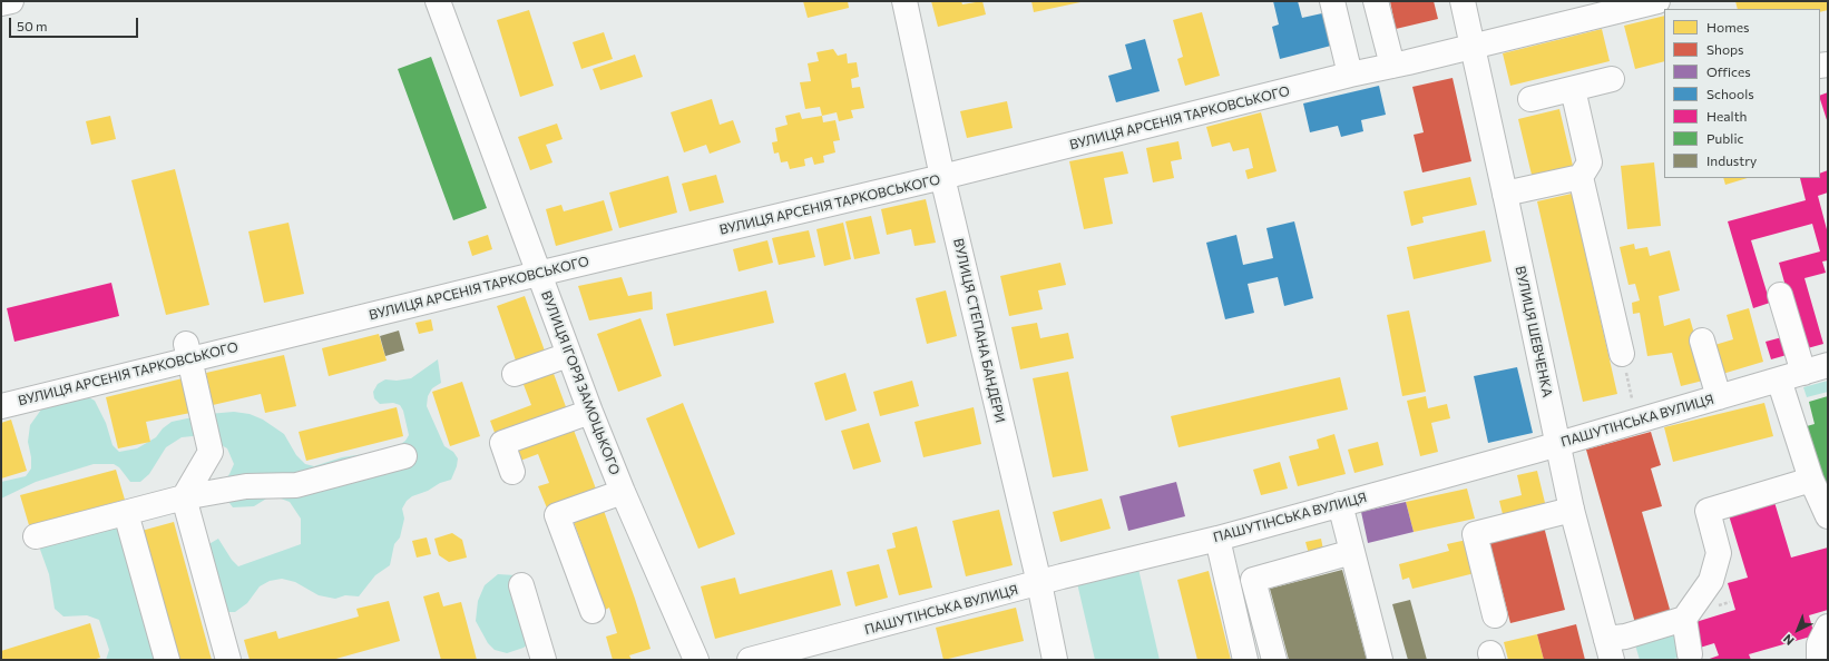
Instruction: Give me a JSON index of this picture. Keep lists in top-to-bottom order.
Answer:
{
  "streets": {
    "street": [
      "ВУЛИЦЯ АРСЕНІЯ ТАРКОВСЬКОГО",
      "ВУЛИЦЯ СТЕПАНА БАНДЕРИ",
      "ВУЛИЦЯ ШЕВЧЕНКА",
      "ВУЛИЦЯ ІГОРЯ ЗАМОЦЬКОГО",
      "ПАШУТІНСЬКА ВУЛИЦЯ"
    ]
  },
  "crossings": [
    ["ВУЛИЦЯ АРСЕНІЯ ТАРКОВСЬКОГО", "ВУЛИЦЯ СТЕПАНА БАНДЕРИ"],
    ["ВУЛИЦЯ АРСЕНІЯ ТАРКОВСЬКОГО", "ВУЛИЦЯ ШЕВЧЕНКА"],
    ["ВУЛИЦЯ АРСЕНІЯ ТАРКОВСЬКОГО", "ВУЛИЦЯ ІГОРЯ ЗАМОЦЬКОГО"],
    ["ВУЛИЦЯ СТЕПАНА БАНДЕРИ", "ПАШУТІНСЬКА ВУЛИЦЯ"],
    ["ВУЛИЦЯ ШЕВЧЕНКА", "ПАШУТІНСЬКА ВУЛИЦЯ"]
  ],
  "legend": [
    "Homes",
    "Shops",
    "Offices",
    "Schools",
    "Health",
    "Public",
    "Industry"
  ],
  "scale_bar": "50 m",
  "north": "bottom left"
}
